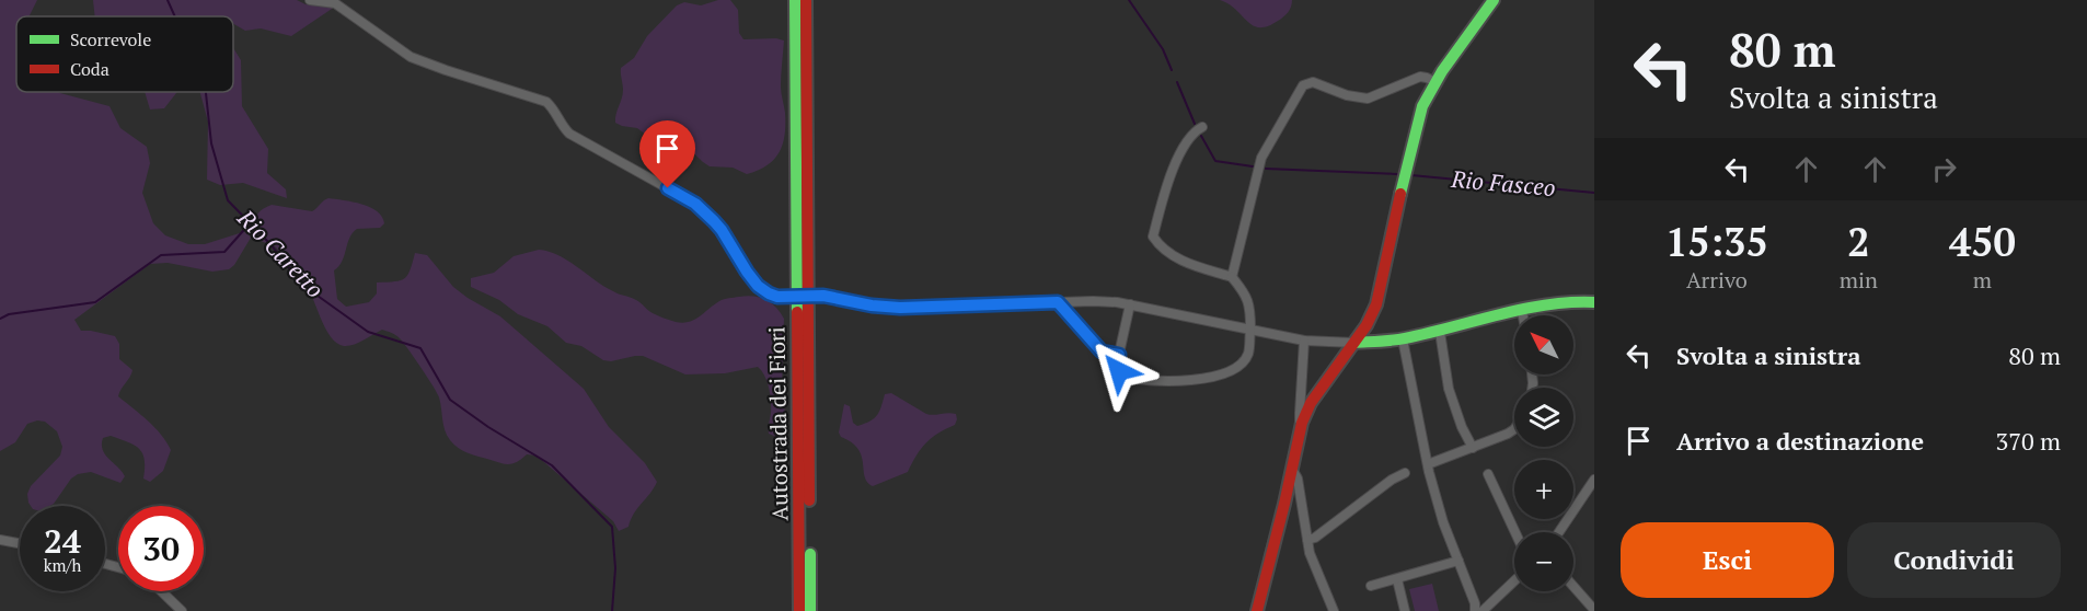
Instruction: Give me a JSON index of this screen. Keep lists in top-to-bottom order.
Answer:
{
  "streets": {
    "main road": ["Autostrada dei Fiori"]
  },
  "water": ["Rio Fasceo", "Rio Caretto"],
  "legend": ["Scorrevole", "Coda"],
  "north": "top left",
  "page": {
    "turn": ["80 m", "Svolta a sinistra"],
    "eta": [
      "15:35",
      "Arrivo",
      "2",
      "min",
      "450",
      "m"
    ],
    "list": [
      {
        "name": "Svolta a sinistra",
        "value": "80 m"
      },
      {
        "name": "Arrivo a destinazione",
        "value": "370 m"
      }
    ],
    "map_buttons": ["+", "−"],
    "speed": "24 km/h",
    "limit": "30",
    "buttons": ["Esci", "Condividi"]
  }
}
